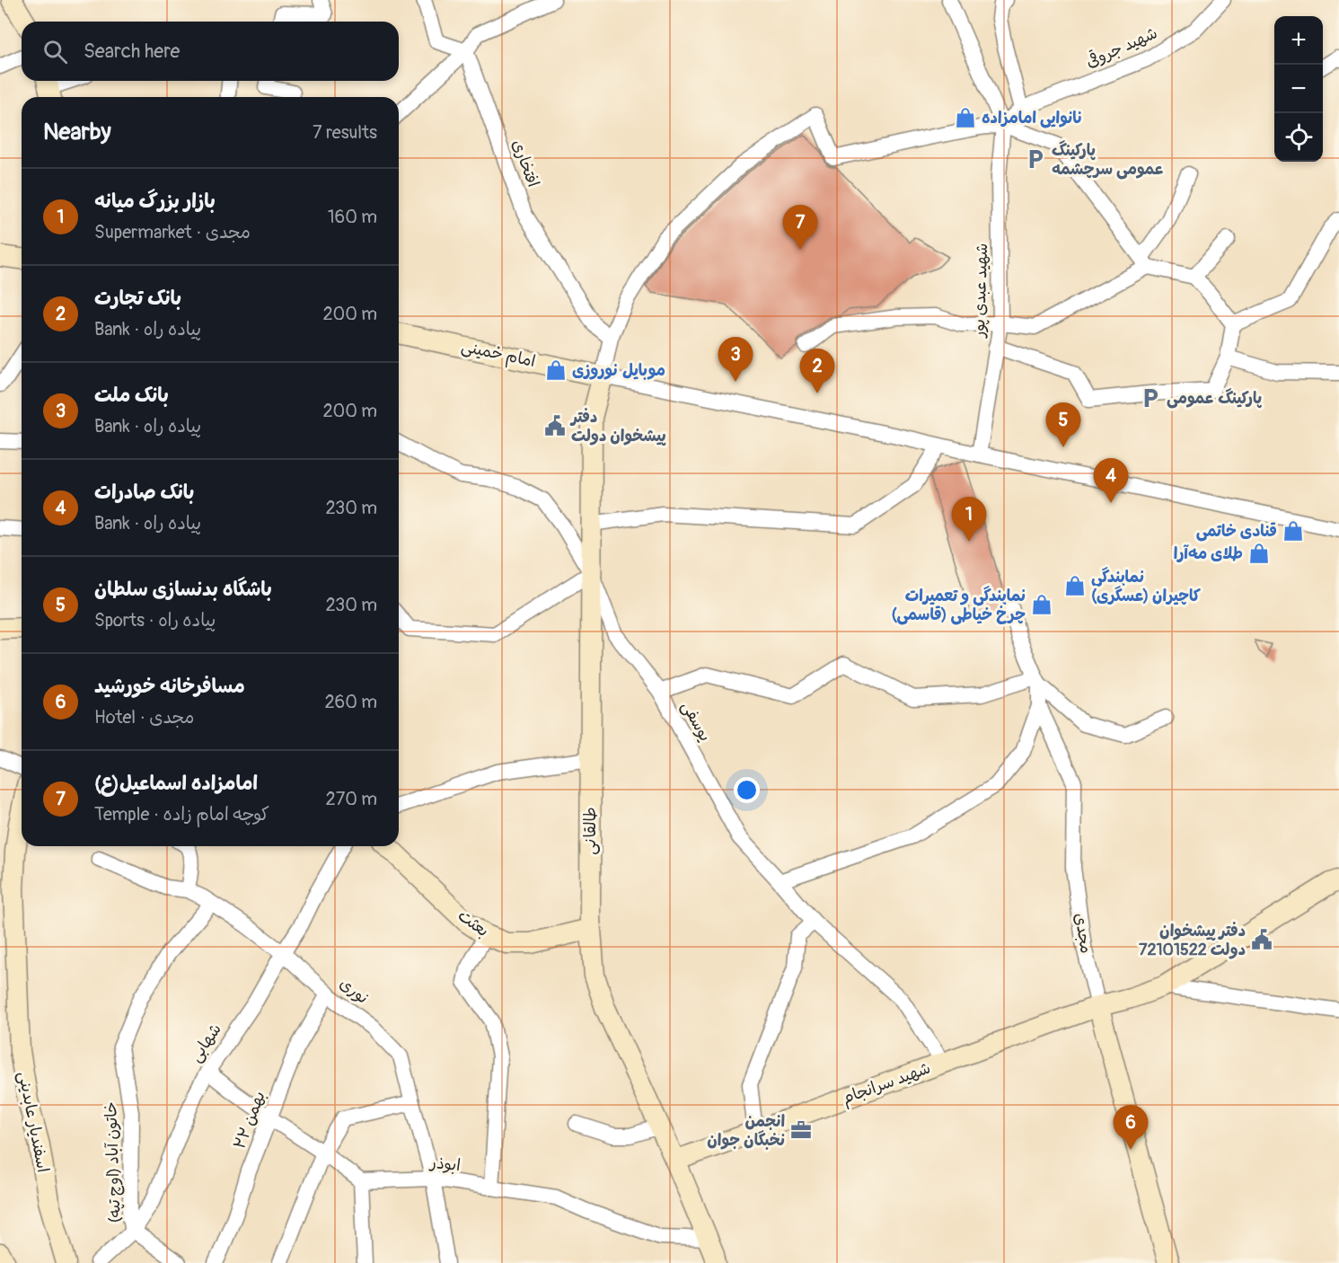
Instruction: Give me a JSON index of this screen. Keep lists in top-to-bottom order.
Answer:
{
  "streets": {
    "street": [
      "شهید جروقی",
      "افتخاری",
      "شهید عبدی پور",
      "امام خمینی",
      "یوسفی",
      "طالقانی",
      "بعثت",
      "مجدی",
      "نوری",
      "شهابی",
      "شهید سرانجام",
      "۲۲ بهمن",
      "اسفندیار عابدینی",
      "خاتون آباد (اوچ تپه)",
      "ابوذر"
    ]
  },
  "crossings": [
    ["امام خمینی", "طالقانی"],
    ["یوسفی", "طالقانی"],
    ["یوسفی", "شهید سرانجام"],
    ["طالقانی", "بعثت"],
    ["طالقانی", "شهید سرانجام"],
    ["طالقانی", "ابوذر"],
    ["مجدی", "شهید سرانجام"],
    ["نوری", "شهابی"],
    ["نوری", "۲۲ بهمن"],
    ["نوری", "خاتون آباد (اوچ تپه)"],
    ["نوری", "ابوذر"],
    ["شهابی", "خاتون آباد (اوچ تپه)"]
  ],
  "places": {
    "shop": [
      "نانوایی امامزاده",
      "موبایل نوروزی",
      "قنادی خاتمی",
      "طلای مه‌آرا",
      "نمایندگی کاچیران (عسگری)",
      "نمایندگی و تعمیرات چرخ خیاطی (قاسمی)"
    ],
    "parking": ["پارکینگ عمومی سرچشمه", "پارکینگ عمومی"],
    "public building": ["دفتر پیشخوان دولت", "دفتر پیشخوان دولت 72101522"],
    "office": ["انجمن نخبگان جوان"]
  },
  "page": {
    "map_buttons": ["+", "−"],
    "search": "Search here",
    "heading": ["Nearby", "7 results"],
    "list": [
      {
        "mark": "1",
        "name": "بازار بزرگ میانه",
        "note": "Supermarket · مجدی",
        "value": "160 m"
      },
      {
        "mark": "2",
        "name": "بانک تجارت",
        "note": "Bank · پیاده راه",
        "value": "200 m"
      },
      {
        "mark": "3",
        "name": "بانک ملت",
        "note": "Bank · پیاده راه",
        "value": "200 m"
      },
      {
        "mark": "4",
        "name": "بانک صادرات",
        "note": "Bank · پیاده راه",
        "value": "230 m"
      },
      {
        "mark": "5",
        "name": "باشگاه بدنسازی سلطان",
        "note": "Sports · پیاده راه",
        "value": "230 m"
      },
      {
        "mark": "6",
        "name": "مسافرخانه خورشید",
        "note": "Hotel · مجدی",
        "value": "260 m"
      },
      {
        "mark": "7",
        "name": "امامزاده اسماعیل(ع)",
        "note": "Temple · کوچه امام زاده",
        "value": "270 m"
      }
    ],
    "pins": [
      "7",
      "3",
      "2",
      "5",
      "4",
      "1",
      "6"
    ]
  }
}
